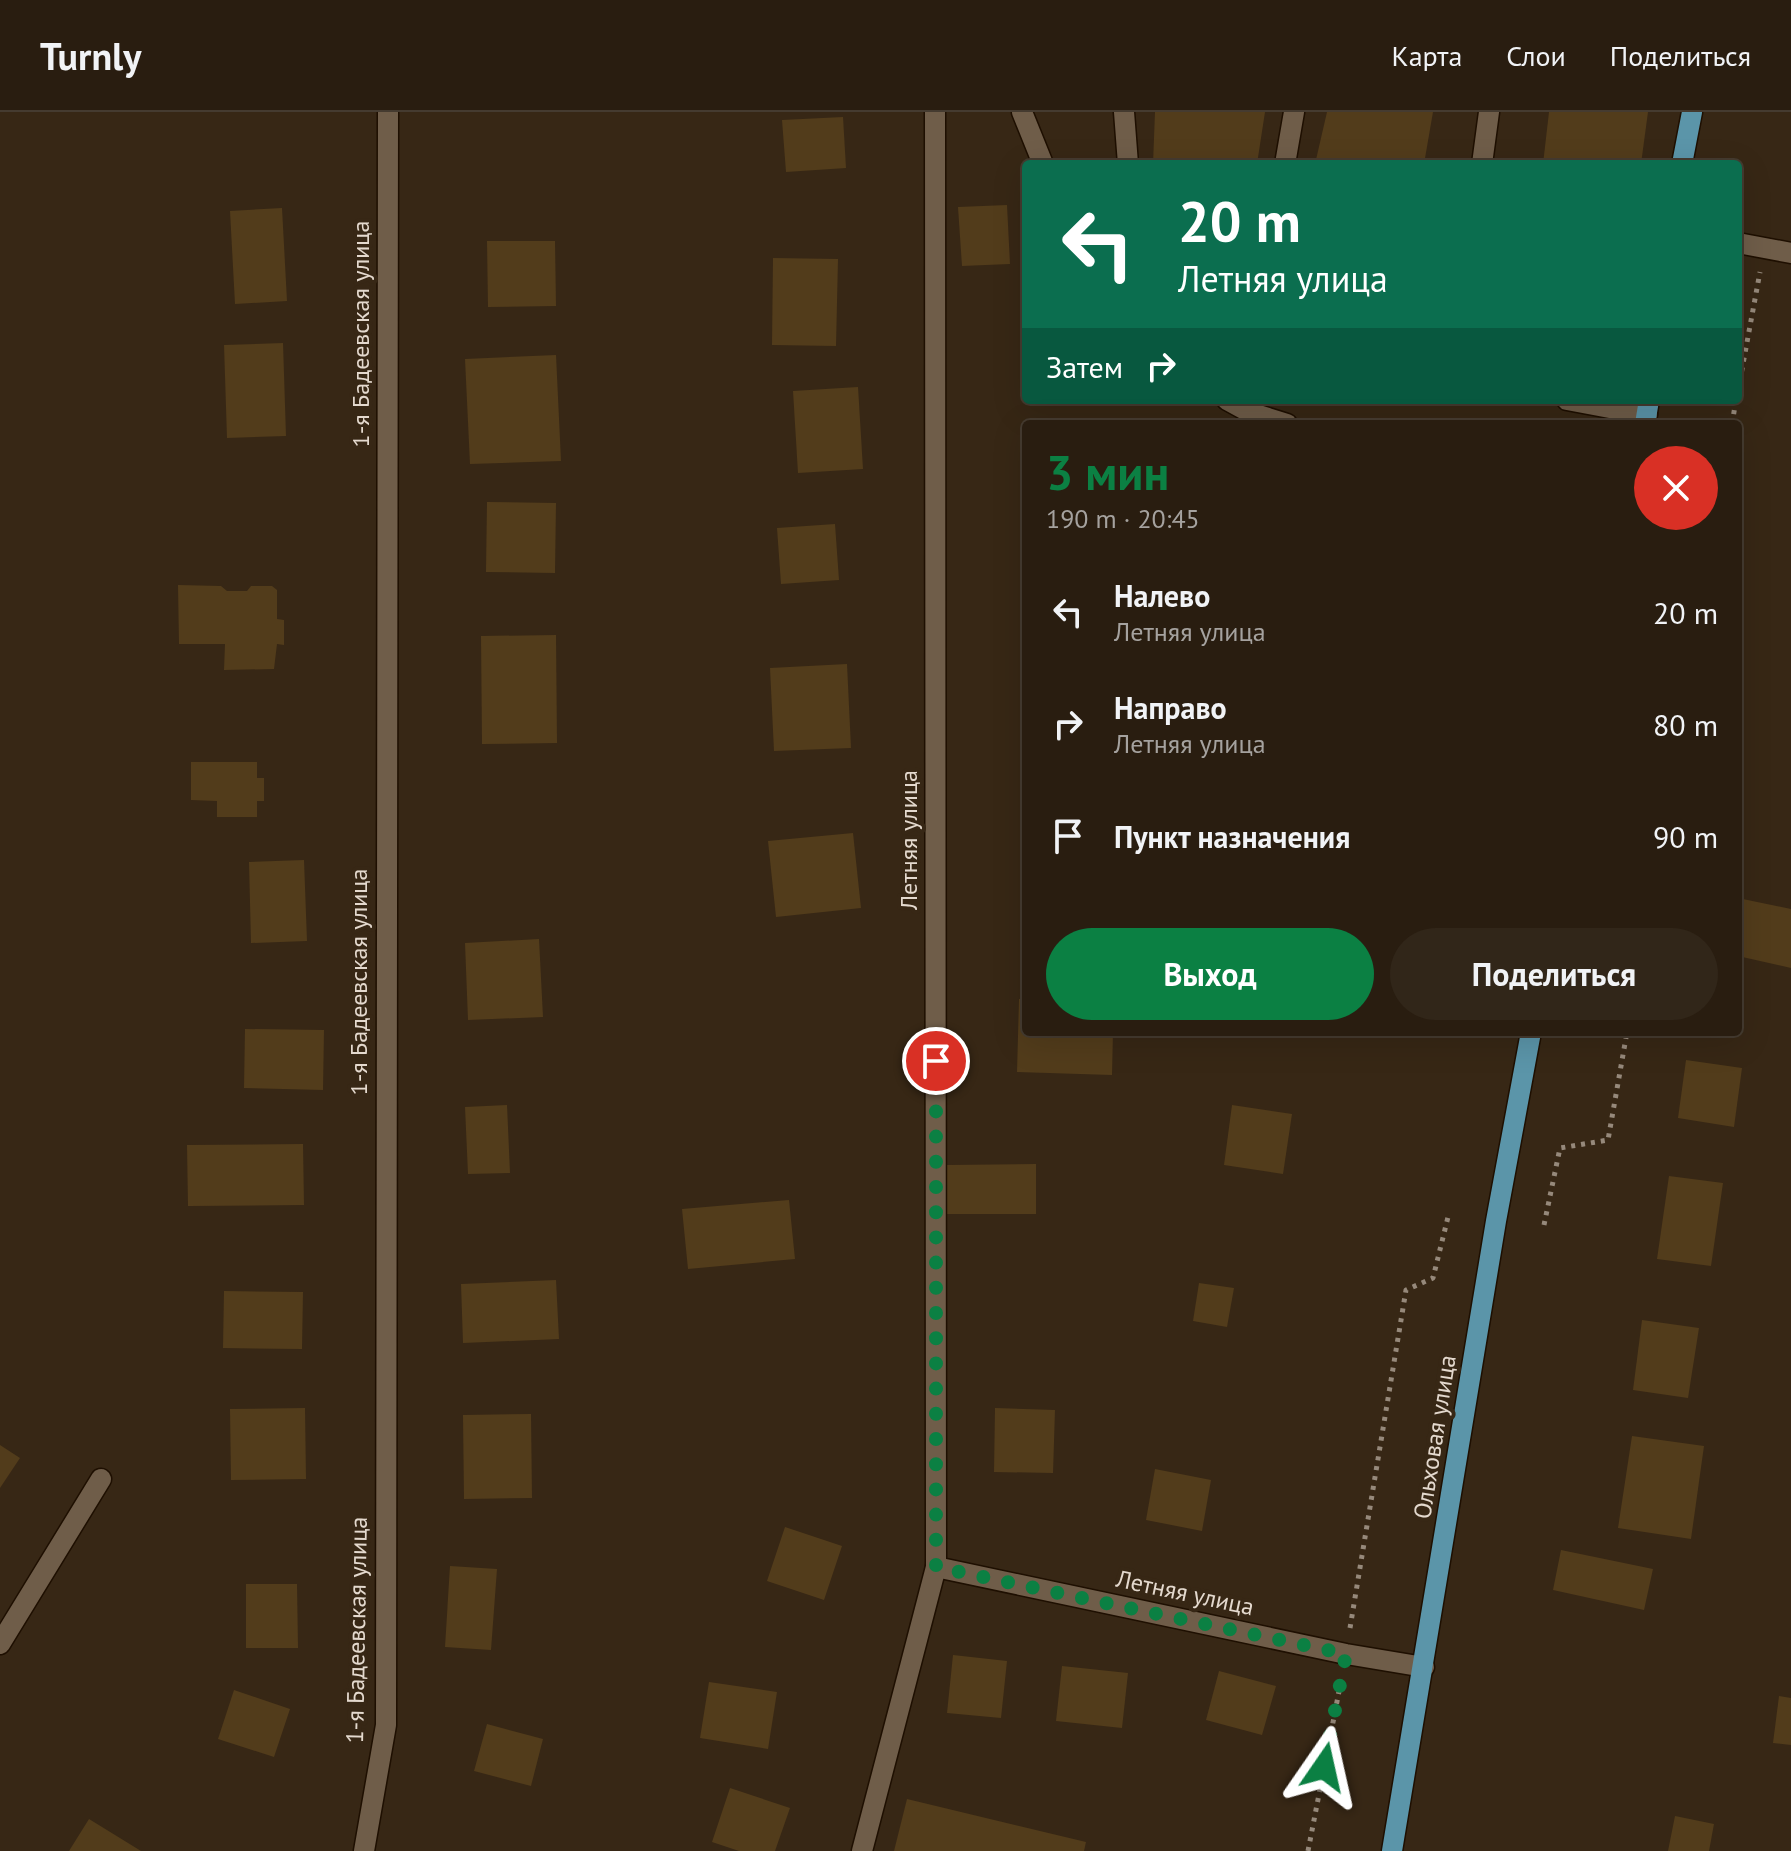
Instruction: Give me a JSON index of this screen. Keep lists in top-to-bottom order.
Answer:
{
  "streets": {
    "main road": ["Ольховая улица"],
    "street": ["1-я Бадеевская улица", "Летняя улица"]
  },
  "crossings": [
    ["Летняя улица", "Ольховая улица"]
  ],
  "page": {
    "header": "Turnly",
    "nav": ["Карта", "Слои", "Поделиться"],
    "turn": ["20 m", "Летняя улица"],
    "then": "Затем",
    "heading": ["3 мин", "190 m · 20:45"],
    "list": [
      {
        "name": "Налево",
        "note": "Летняя улица",
        "value": "20 m"
      },
      {
        "name": "Направо",
        "note": "Летняя улица",
        "value": "80 m"
      },
      {
        "name": "Пункт назначения",
        "value": "90 m"
      }
    ],
    "buttons": ["Выход", "Поделиться"]
  }
}
